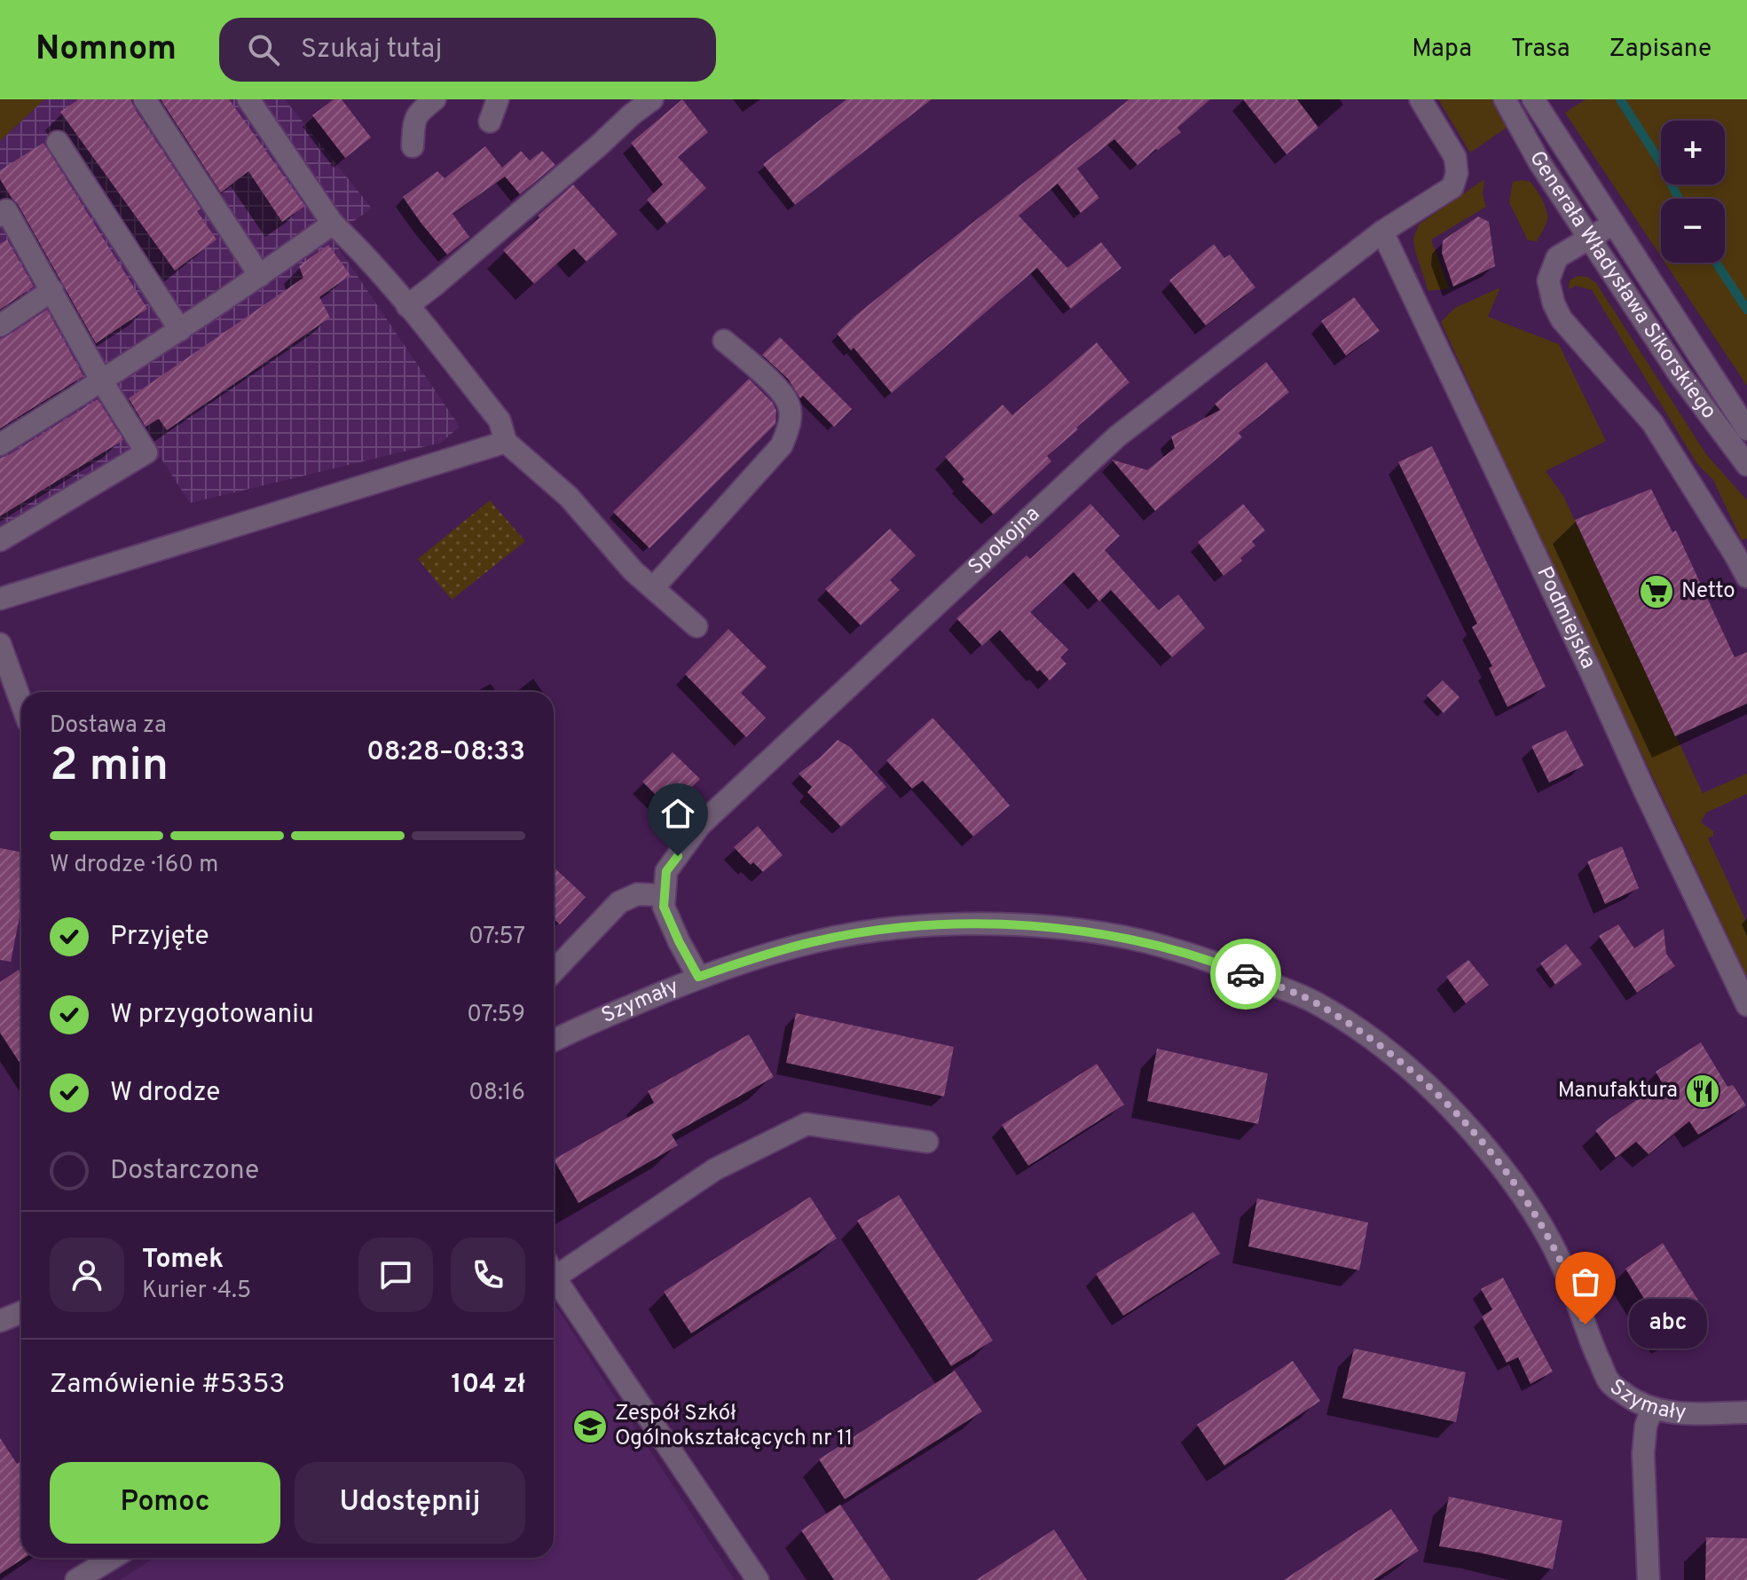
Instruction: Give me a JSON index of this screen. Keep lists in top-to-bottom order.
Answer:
{
  "streets": {
    "street": [
      "Generała Władysława Sikorskiego",
      "Spokojna",
      "Podmiejska",
      "Szymały"
    ]
  },
  "crossings": [
    ["Spokojna", "Podmiejska"],
    ["Spokojna", "Szymały"]
  ],
  "places": {
    "supermarket": ["Netto"],
    "restaurant": ["Manufaktura"],
    "other": ["abc"],
    "school or university": ["Zespół Szkół Ogólnokształcących nr 11"]
  },
  "page": {
    "header": "Nomnom",
    "search": "Szukaj tutaj",
    "nav": ["Mapa", "Trasa", "Zapisane"],
    "map_buttons": ["+", "−"],
    "heading": ["2 min", "Dostawa za", "08:28–08:33"],
    "panel": [
      "Tomek",
      "Kurier · 4.5",
      "Zamówienie #5353",
      "104 zł"
    ],
    "bar": "W drodze · 160 m",
    "list": [
      ["Przyjęte", "07:57"],
      ["W przygotowaniu", "07:59"],
      ["W drodze", "08:16"],
      "Dostarczone"
    ],
    "bubble": "abc",
    "buttons": ["Pomoc", "Udostępnij"]
  }
}
